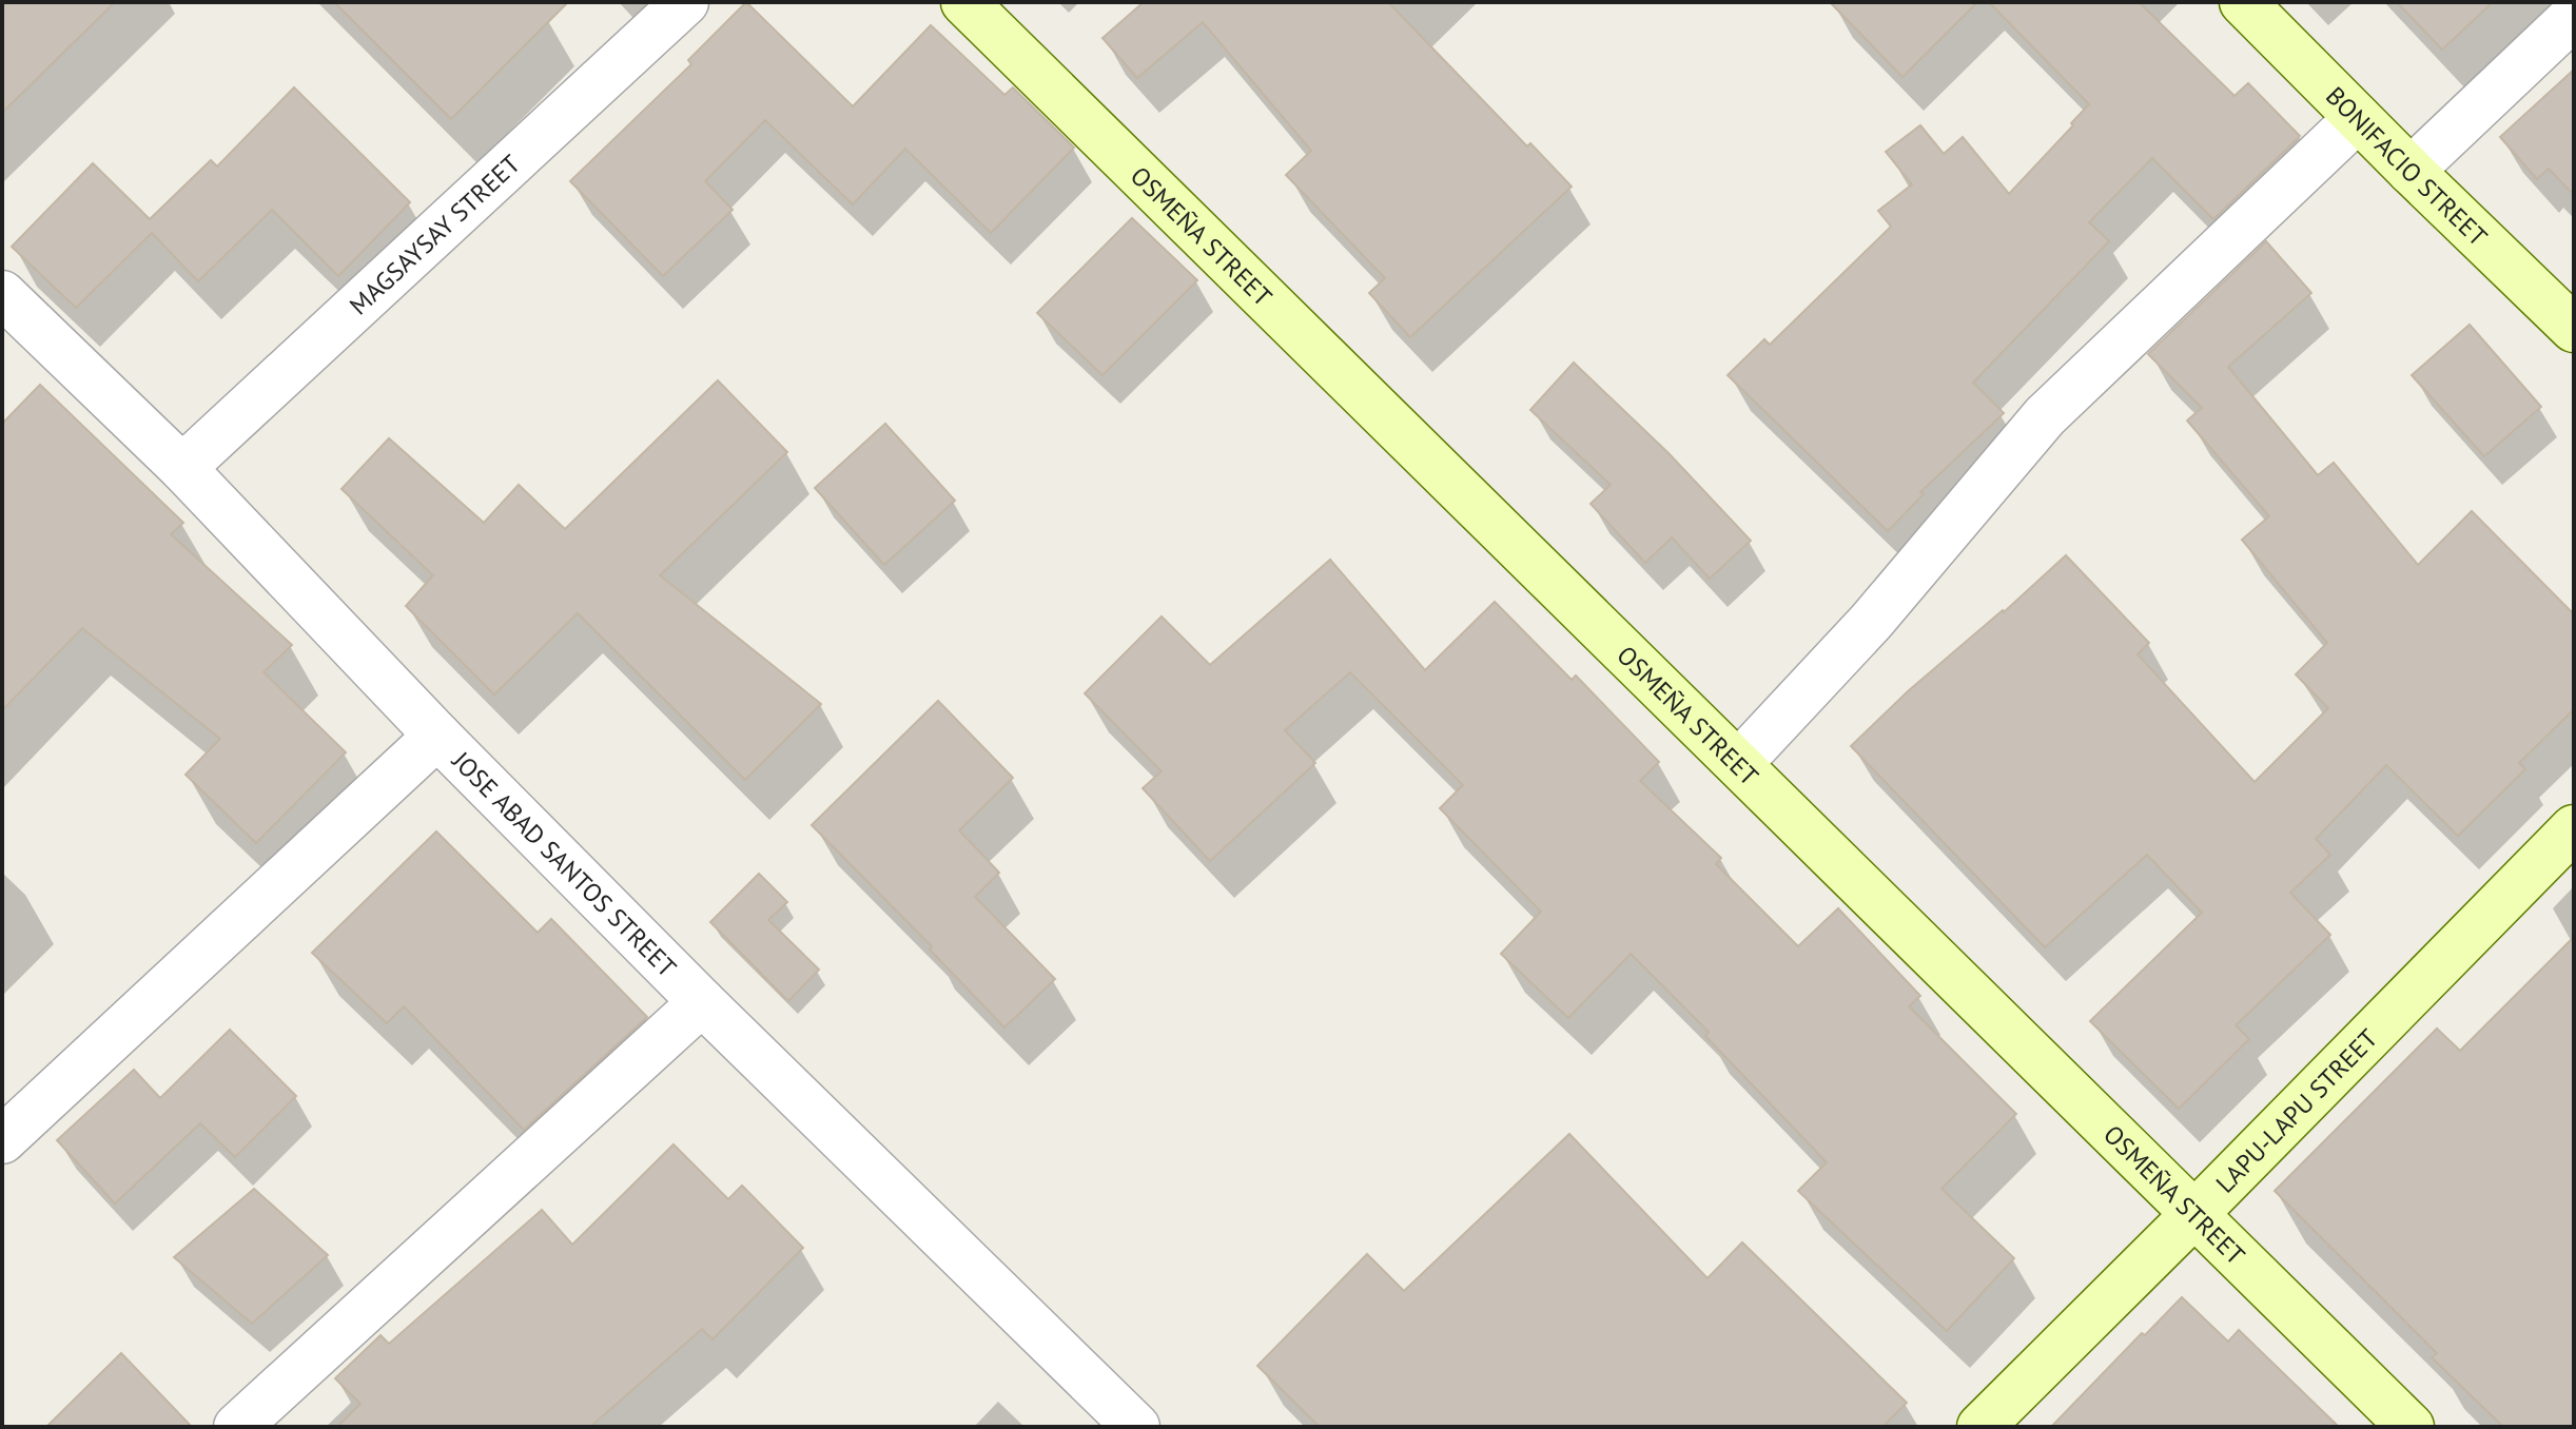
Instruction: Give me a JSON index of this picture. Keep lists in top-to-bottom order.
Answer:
{
  "streets": {
    "street": [
      "BONIFACIO STREET",
      "MAGSAYSAY STREET",
      "OSMEÑA STREET",
      "JOSE ABAD SANTOS STREET",
      "LAPU-LAPU STREET"
    ]
  },
  "crossings": [
    ["MAGSAYSAY STREET", "JOSE ABAD SANTOS STREET"],
    ["OSMEÑA STREET", "LAPU-LAPU STREET"]
  ]
}
